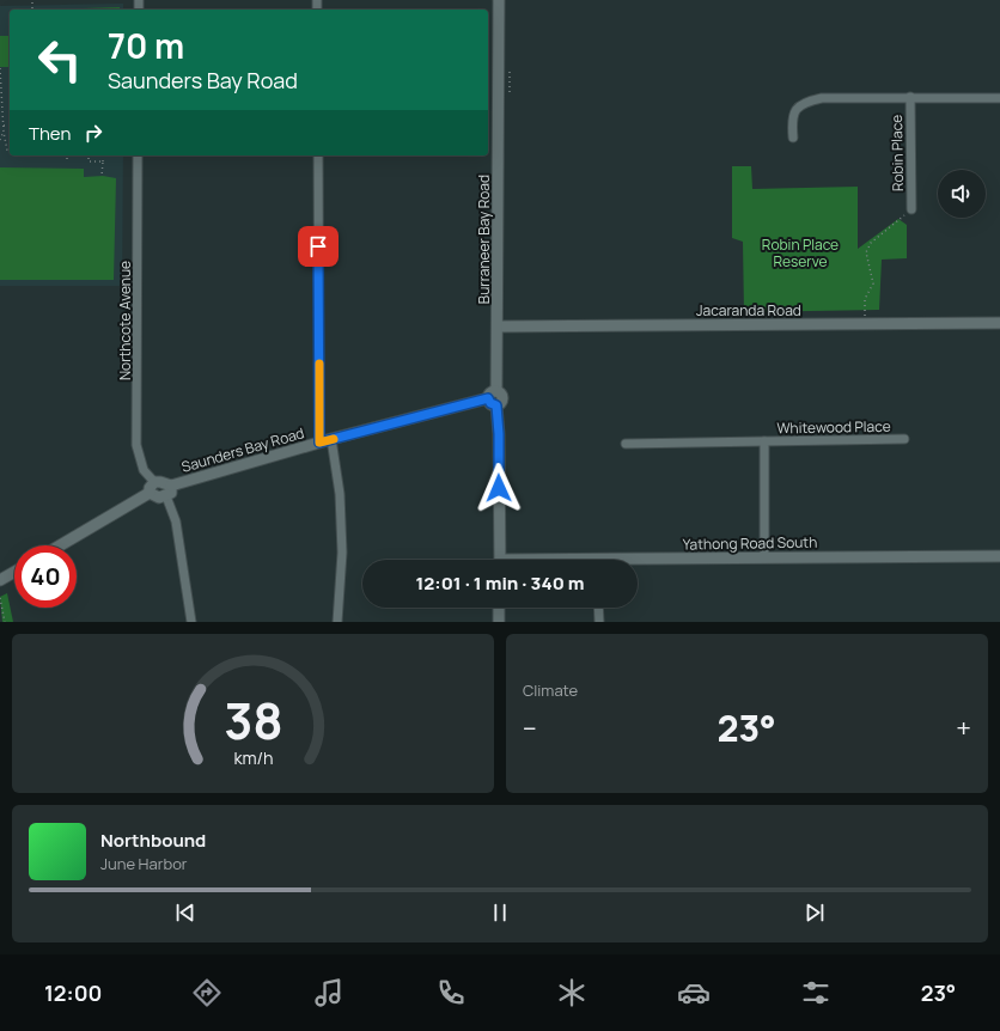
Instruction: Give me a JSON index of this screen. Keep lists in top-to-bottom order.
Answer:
{
  "streets": {
    "street": [
      "Robin Place",
      "Burraneer Bay Road",
      "Jacaranda Road",
      "Northcote Avenue",
      "Whitewood Place",
      "Saunders Bay Road",
      "Yathong Road South"
    ]
  },
  "crossings": [
    ["Burraneer Bay Road", "Jacaranda Road"],
    ["Burraneer Bay Road", "Saunders Bay Road"],
    ["Whitewood Place", "Yathong Road South"]
  ],
  "parks": ["Robin Place Reserve"],
  "page": {
    "turn": ["70 m", "Saunders Bay Road"],
    "then": "Then",
    "limit": "40",
    "trip": "12:01 · 1 min · 340 m",
    "tile": "Climate",
    "heat": ["−", "23°", "+"],
    "song": ["Northbound", "June Harbor"],
    "tabs": ["12:00", "23°"],
    "gauge": ["38", "km/h"]
  }
}
